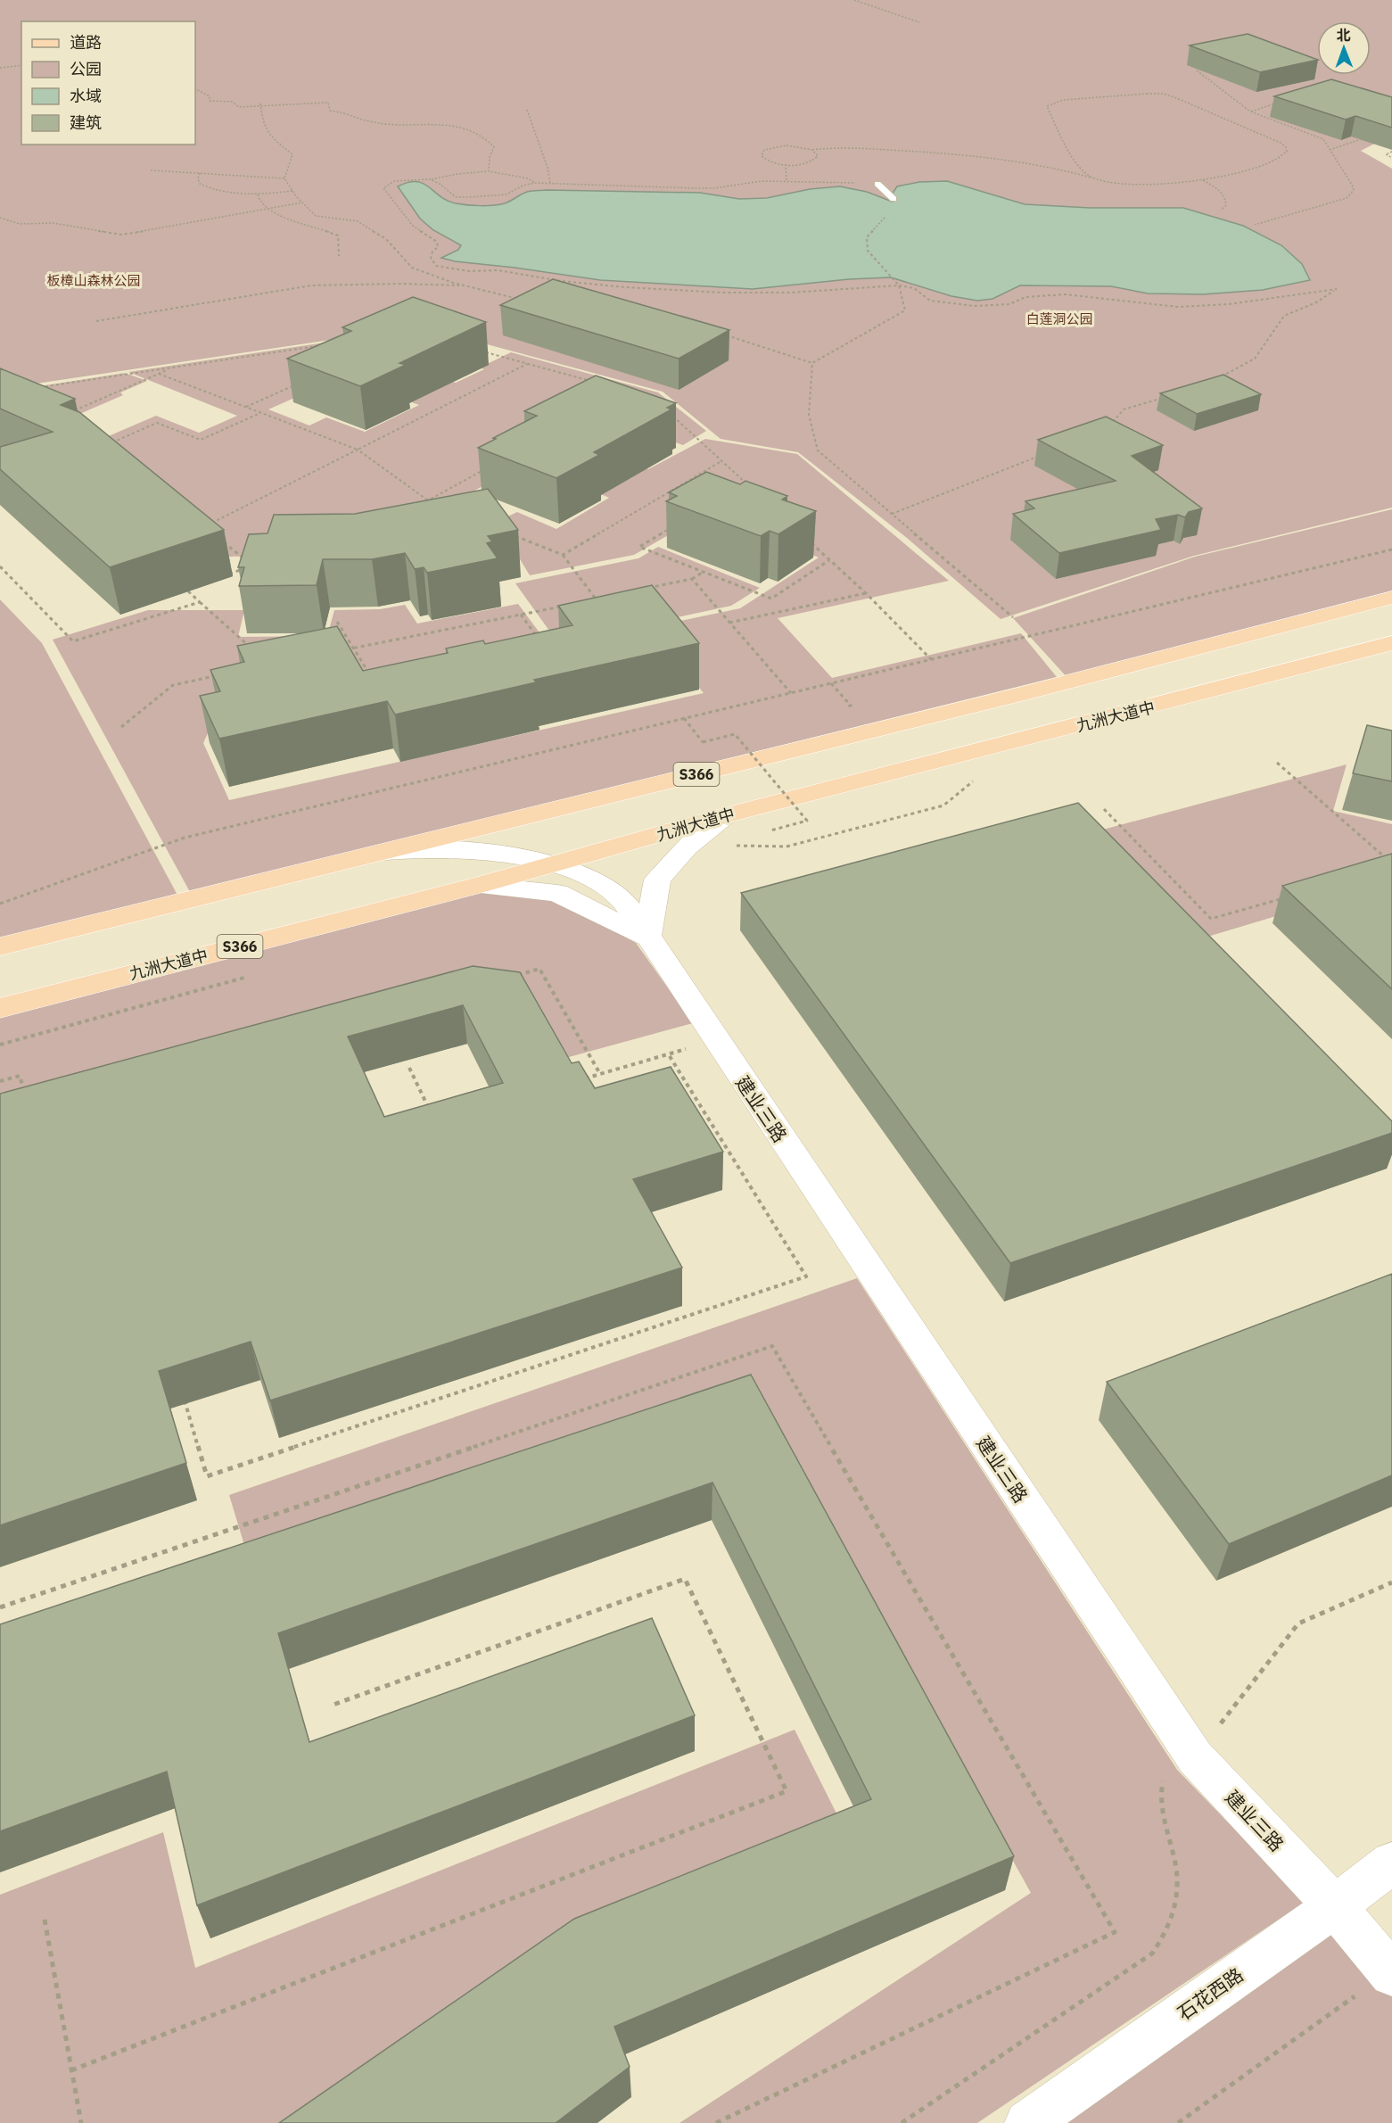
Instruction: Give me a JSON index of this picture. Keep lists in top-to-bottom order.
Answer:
{
  "streets": {
    "main road": ["九洲大道中", "S366"],
    "street": ["建业三路", "石花西路"]
  },
  "crossings": [
    ["九洲大道中", "建业三路"],
    ["建业三路", "石花西路"]
  ],
  "parks": ["板樟山森林公园", "白莲洞公园"],
  "legend": [
    "道路",
    "公园",
    "水域",
    "建筑"
  ],
  "north": "top"
}
